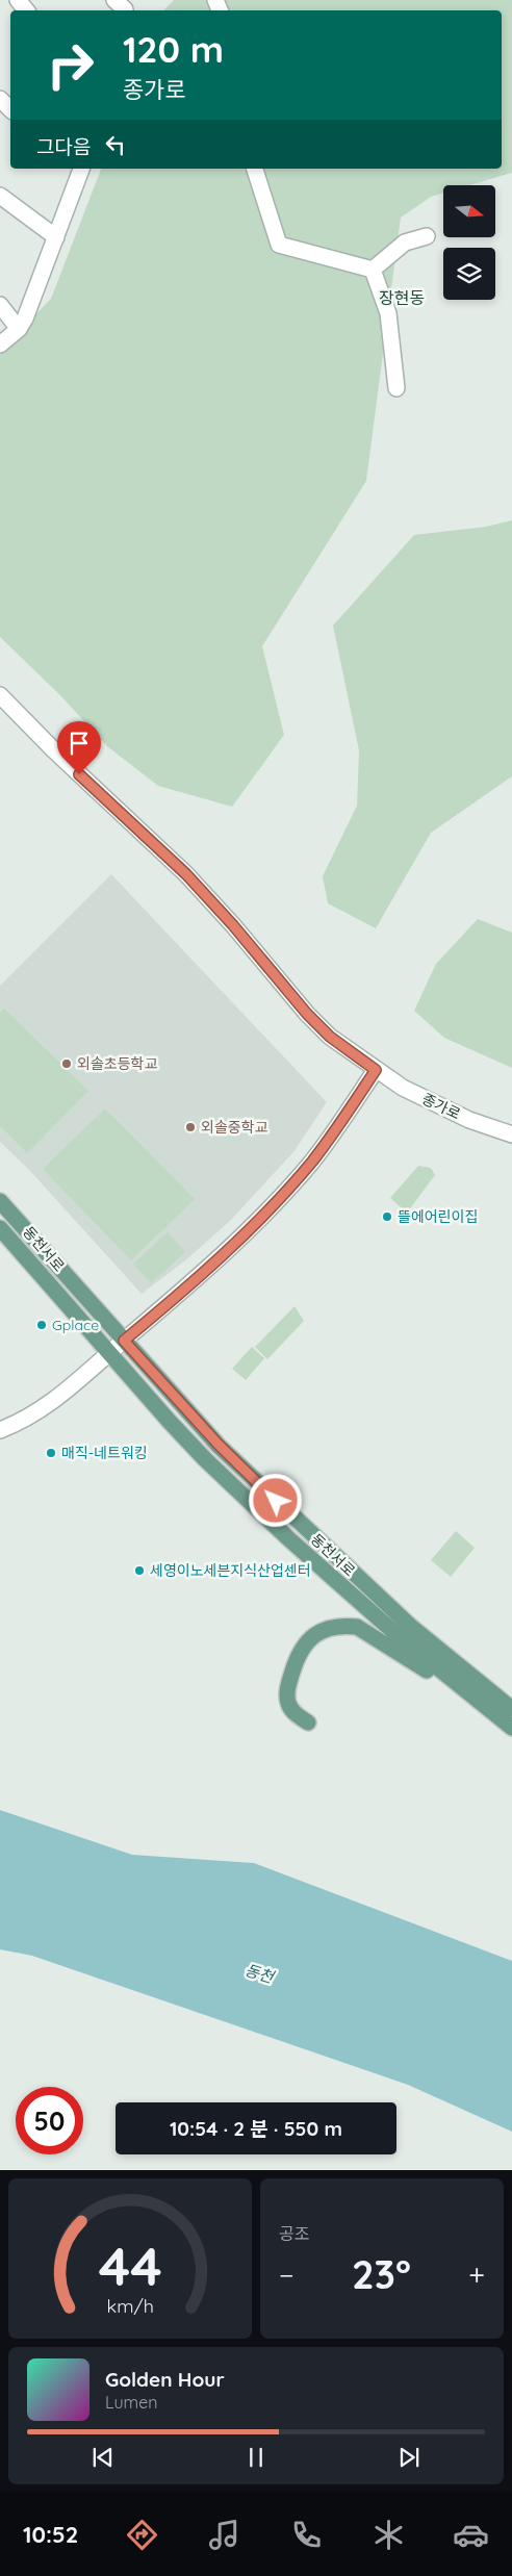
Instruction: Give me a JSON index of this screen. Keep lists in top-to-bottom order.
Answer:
{
  "streets": {
    "main road": ["동천서로"],
    "street": ["종가로"]
  },
  "districts": ["장현동"],
  "water": ["동천"],
  "places": [
    "외솔초등학교",
    "외솔중학교",
    "뜰에어린이집",
    "Gplace",
    "매직-네트워킹",
    "세영이노세븐지식산업센터"
  ],
  "north": "right",
  "page": {
    "turn": ["120 m", "종가로"],
    "then": "그다음",
    "limit": "50",
    "trip": "10:54 · 2 분 · 550 m",
    "tile": "공조",
    "heat": ["−", "23°", "+"],
    "song": ["Golden Hour", "Lumen"],
    "tabs": "10:52",
    "gauge": ["44", "km/h"]
  }
}
